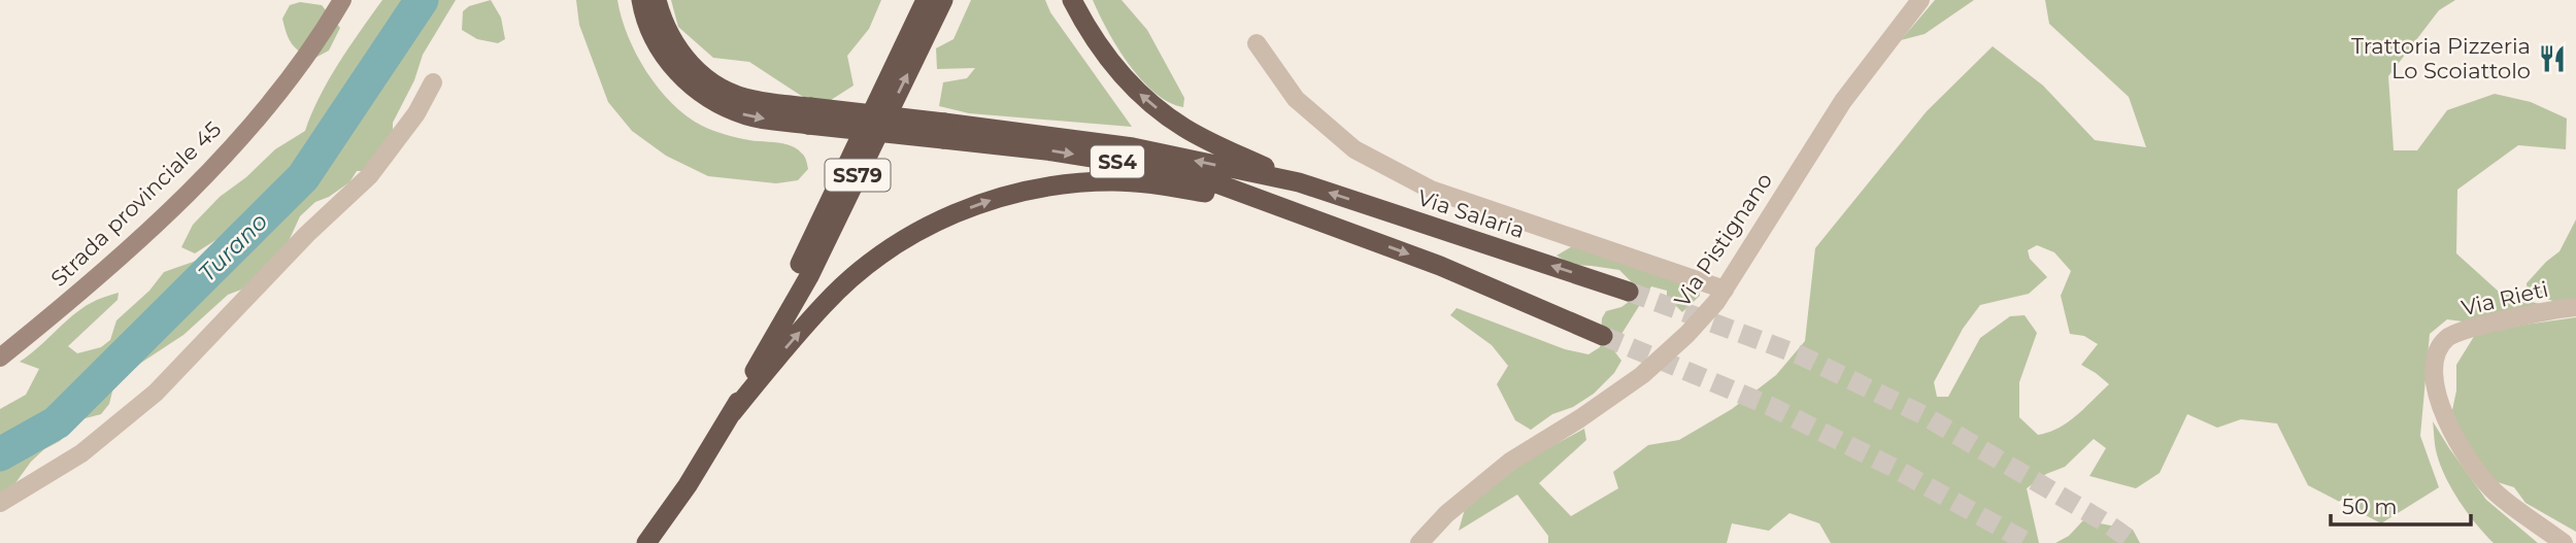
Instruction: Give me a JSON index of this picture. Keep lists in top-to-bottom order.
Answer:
{
  "streets": {
    "highway": ["SS4", "SS79", "Via Salaria"],
    "main road": ["Strada provinciale 45"],
    "street": ["Via Pistignano", "Via Rieti"]
  },
  "water": ["Turano"],
  "places": {
    "restaurant": ["Trattoria Pizzeria Lo Scoiattolo"]
  },
  "scale_bar": "50 m"
}
